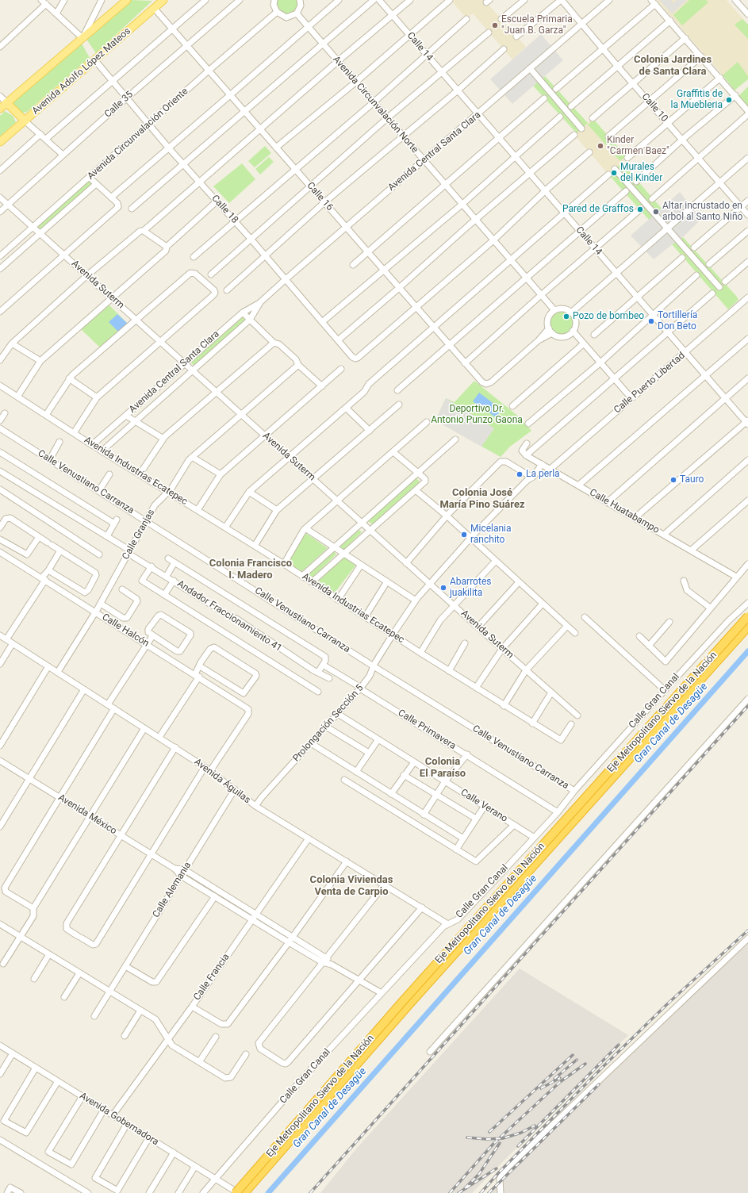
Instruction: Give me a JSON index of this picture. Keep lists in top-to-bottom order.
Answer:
{
  "streets": {
    "highway": ["Eje Metropolitano Siervo de la Nación"],
    "main road": ["Avenida Adolfo López Mateos"],
    "street": [
      "Calle 14",
      "Calle 35",
      "Avenida Circunvalación Norte",
      "Calle 10",
      "Avenida Circunvalación Oriente",
      "Avenida Central Santa Clara",
      "Calle 16",
      "Calle 18",
      "Avenida Suterm",
      "Calle Puerto Libertad",
      "Avenida Industrias Ecatepec",
      "Calle Venustiano Carranza",
      "Calle Huatabampo",
      "Calle Granjas",
      "Andador Fraccionamiento 41",
      "Calle Halcón",
      "Calle Gran Canal",
      "Prolongación Sección 5",
      "Calle Primavera",
      "Avenida Águilas",
      "Calle Verano",
      "Avenida México",
      "Calle Alemania",
      "Calle Francia",
      "Avenida Gobernadora"
    ]
  },
  "crossings": [
    ["Calle 14", "Avenida Central Santa Clara"],
    ["Calle 14", "Calle Puerto Libertad"],
    ["Avenida Adolfo López Mateos", "Calle 16"],
    ["Avenida Adolfo López Mateos", "Calle 18"],
    ["Calle 35", "Calle 16"],
    ["Calle 35", "Calle 18"],
    ["Calle 35", "Avenida Suterm"],
    ["Avenida Circunvalación Norte", "Avenida Central Santa Clara"],
    ["Avenida Circunvalación Norte", "Calle 16"],
    ["Calle 10", "Avenida Central Santa Clara"],
    ["Avenida Circunvalación Oriente", "Calle 16"],
    ["Avenida Circunvalación Oriente", "Calle 18"],
    ["Avenida Circunvalación Oriente", "Avenida Suterm"],
    ["Avenida Central Santa Clara", "Calle 16"],
    ["Avenida Central Santa Clara", "Calle 18"],
    ["Avenida Central Santa Clara", "Avenida Suterm"],
    ["Avenida Central Santa Clara", "Avenida Industrias Ecatepec"],
    ["Calle 16", "Calle 18"],
    ["Avenida Suterm", "Calle Granjas"],
    ["Avenida Suterm", "Prolongación Sección 5"],
    ["Calle Puerto Libertad", "Calle Huatabampo"],
    ["Avenida Industrias Ecatepec", "Calle Granjas"],
    ["Avenida Industrias Ecatepec", "Prolongación Sección 5"],
    ["Calle Venustiano Carranza", "Calle Granjas"],
    ["Calle Venustiano Carranza", "Calle Gran Canal"],
    ["Calle Venustiano Carranza", "Prolongación Sección 5"],
    ["Calle Huatabampo", "Prolongación Sección 5"],
    ["Calle Granjas", "Andador Fraccionamiento 41"],
    ["Calle Granjas", "Calle Halcón"],
    ["Calle Granjas", "Avenida Águilas"],
    ["Calle Halcón", "Avenida Águilas"],
    ["Calle Gran Canal", "Calle Primavera"],
    ["Calle Gran Canal", "Avenida Águilas"],
    ["Calle Gran Canal", "Calle Verano"],
    ["Calle Gran Canal", "Avenida México"],
    ["Calle Gran Canal", "Avenida Gobernadora"],
    ["Eje Metropolitano Siervo de la Nación", "Avenida Gobernadora"],
    ["Prolongación Sección 5", "Calle Primavera"],
    ["Prolongación Sección 5", "Avenida Águilas"],
    ["Prolongación Sección 5", "Calle Verano"],
    ["Avenida Águilas", "Calle Alemania"],
    ["Avenida Águilas", "Calle Francia"],
    ["Avenida México", "Calle Alemania"],
    ["Avenida México", "Calle Francia"],
    ["Calle Francia", "Avenida Gobernadora"]
  ],
  "districts": [
    "Colonia Jardines de Santa Clara",
    "Colonia José María Pino Suárez",
    "Colonia Francisco I. Madero",
    "Colonia El Paraíso",
    "Colonia Viviendas Venta de Carpio"
  ],
  "water": ["Gran Canal de Desagüe"],
  "parks": ["Deportivo Dr. Antonio Punzo Gaona"],
  "places": [
    "Escuela Primaria \"Juan B. Garza\"",
    "Graffitis de la Muebleria",
    "Kinder \"Carmen Baez\"",
    "Murales del Kinder",
    "Pared de Graffos",
    "Altar incrustado en arbol al Santo Niño",
    "Pozo de bombeo",
    "Tortillería Don Beto",
    "La perla",
    "Tauro",
    "Micelania ranchito",
    "Abarrotes juakilita"
  ]
}
